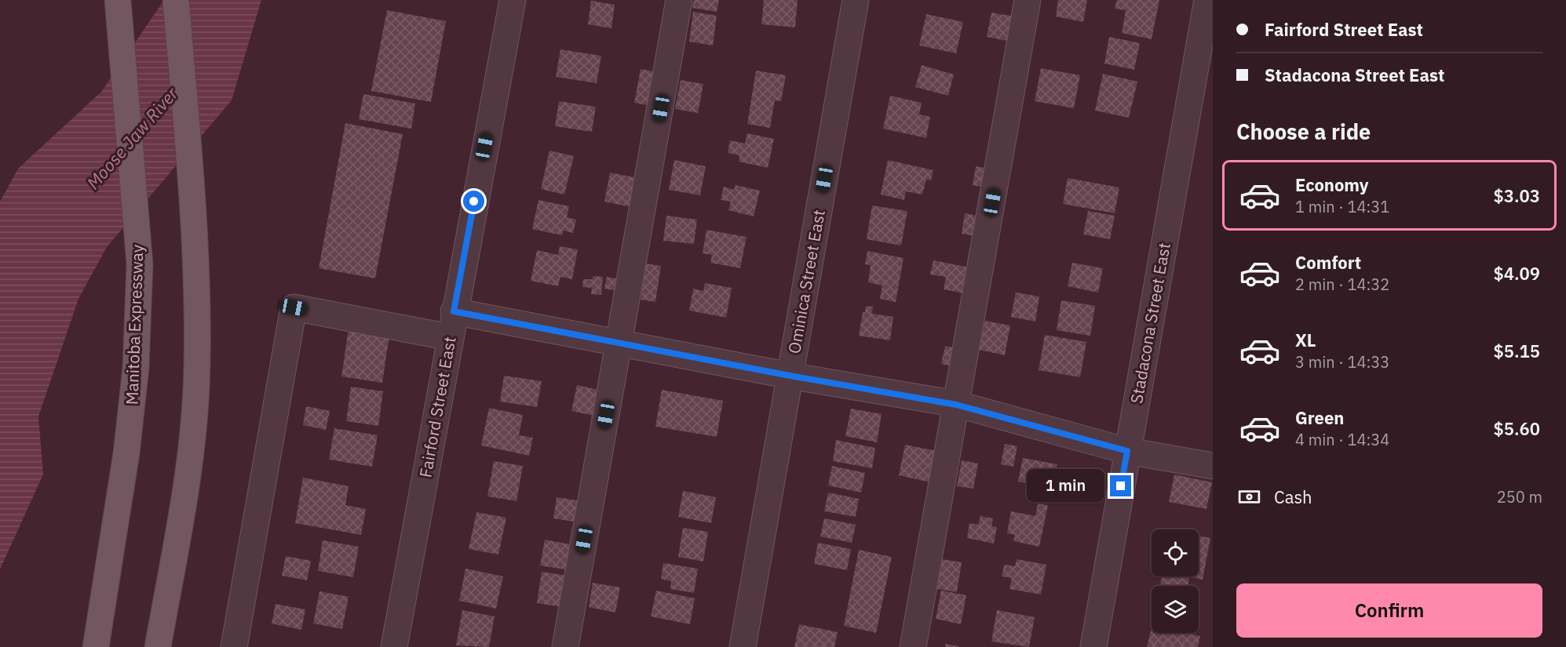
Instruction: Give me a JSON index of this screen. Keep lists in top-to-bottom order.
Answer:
{
  "streets": {
    "main road": ["Manitoba Expressway"],
    "street": ["Ominica Street East", "Stadacona Street East", "Fairford Street East"]
  },
  "water": ["Moose Jaw River"],
  "page": {
    "banner": ["Fairford Street East", "Stadacona Street East"],
    "heading": "Choose a ride",
    "list": [
      {
        "name": "Economy",
        "note": "1 min · 14:31",
        "value": "$3.03"
      },
      {
        "name": "Comfort",
        "note": "2 min · 14:32",
        "value": "$4.09"
      },
      {
        "name": "XL",
        "note": "3 min · 14:33",
        "value": "$5.15"
      },
      {
        "name": "Green",
        "note": "4 min · 14:34",
        "value": "$5.60"
      }
    ],
    "bubble": "1 min",
    "pay": ["Cash", "250 m"],
    "buttons": "Confirm"
  }
}
